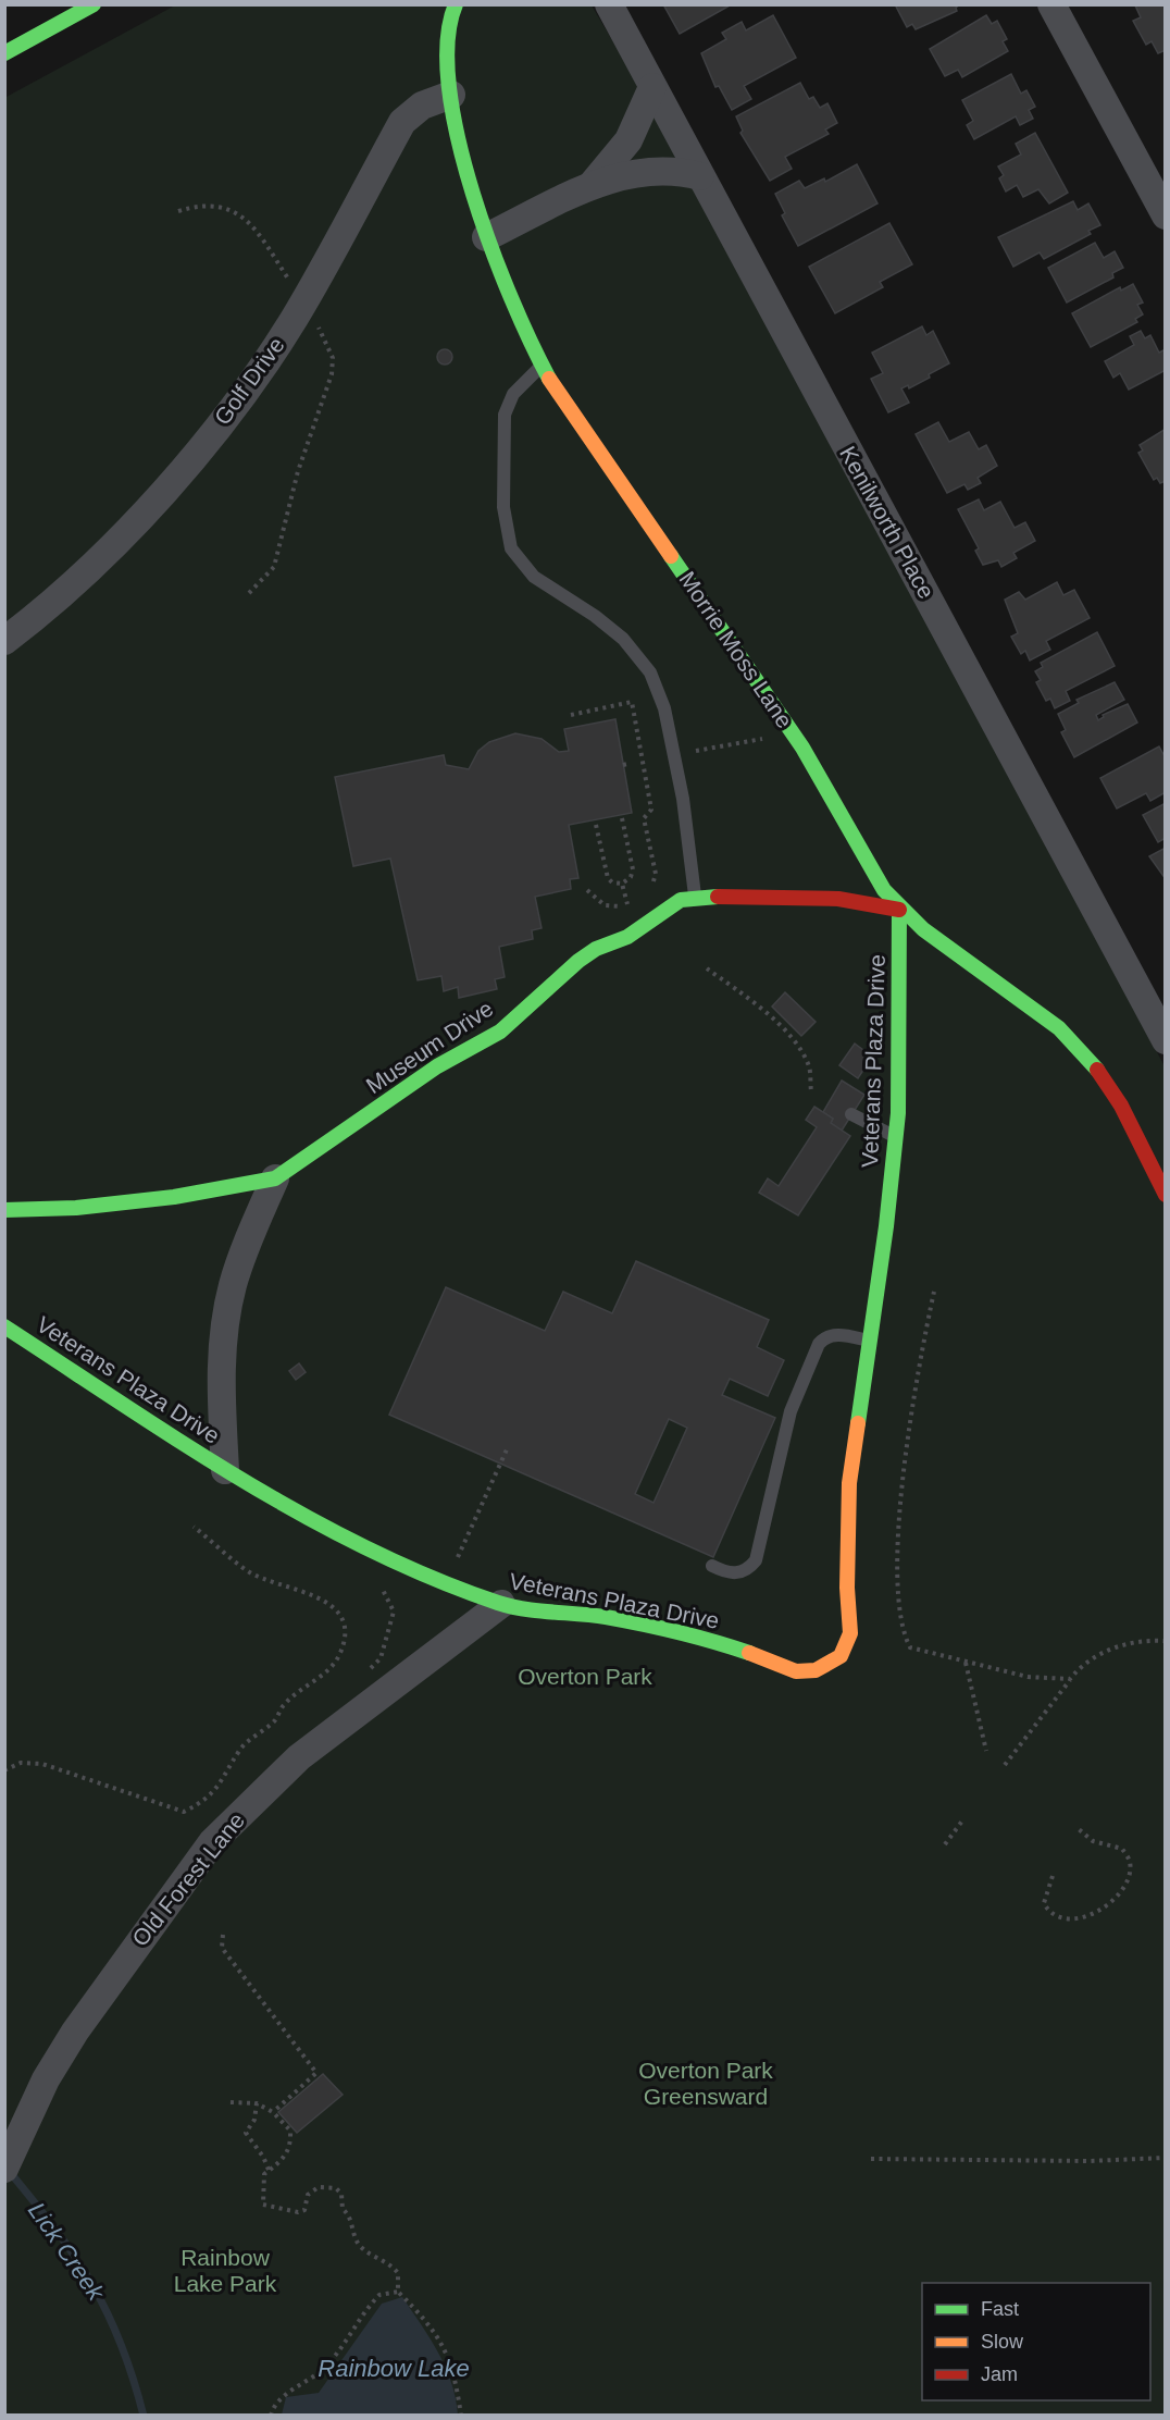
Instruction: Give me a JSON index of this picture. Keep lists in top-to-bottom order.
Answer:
{
  "streets": {
    "street": [
      "Golf Drive",
      "Kenilworth Place",
      "Morrie Moss Lane",
      "Museum Drive",
      "Veterans Plaza Drive",
      "Old Forest Lane"
    ]
  },
  "crossings": [
    ["Golf Drive", "Morrie Moss Lane"],
    ["Morrie Moss Lane", "Museum Drive"],
    ["Morrie Moss Lane", "Veterans Plaza Drive"],
    ["Museum Drive", "Veterans Plaza Drive"],
    ["Veterans Plaza Drive", "Old Forest Lane"]
  ],
  "water": ["Lick Creek", "Rainbow Lake"],
  "parks": ["Overton Park", "Overton Park Greensward", "Rainbow Lake Park"],
  "legend": ["Fast", "Slow", "Jam"]
}
